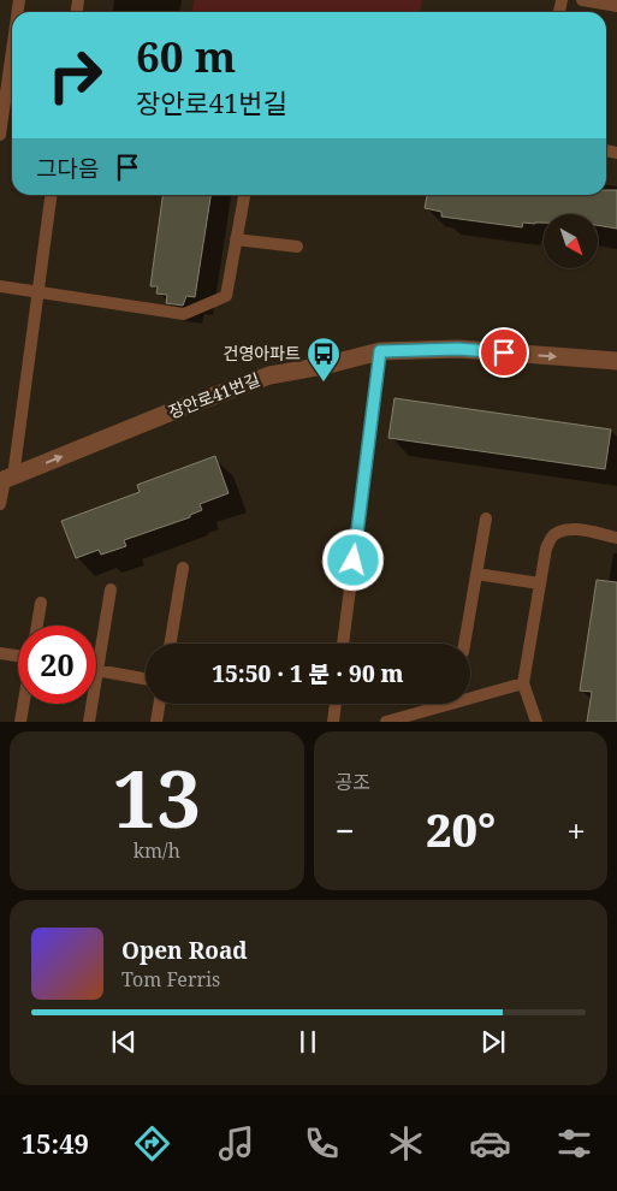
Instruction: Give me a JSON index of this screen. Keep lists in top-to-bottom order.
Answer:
{
  "streets": {
    "street": ["장안로41번길"]
  },
  "one_way": ["장안로41번길"],
  "places": {
    "bus stop": ["건영아파트"]
  },
  "north": "bottom right",
  "page": {
    "turn": ["60 m", "장안로41번길"],
    "then": "그다음",
    "limit": "20",
    "trip": "15:50 · 1 분 · 90 m",
    "tile": [
      ["13", "km/h"],
      "공조"
    ],
    "heat": ["−", "20°", "+"],
    "song": ["Open Road", "Tom Ferris"],
    "tabs": "15:49"
  }
}
